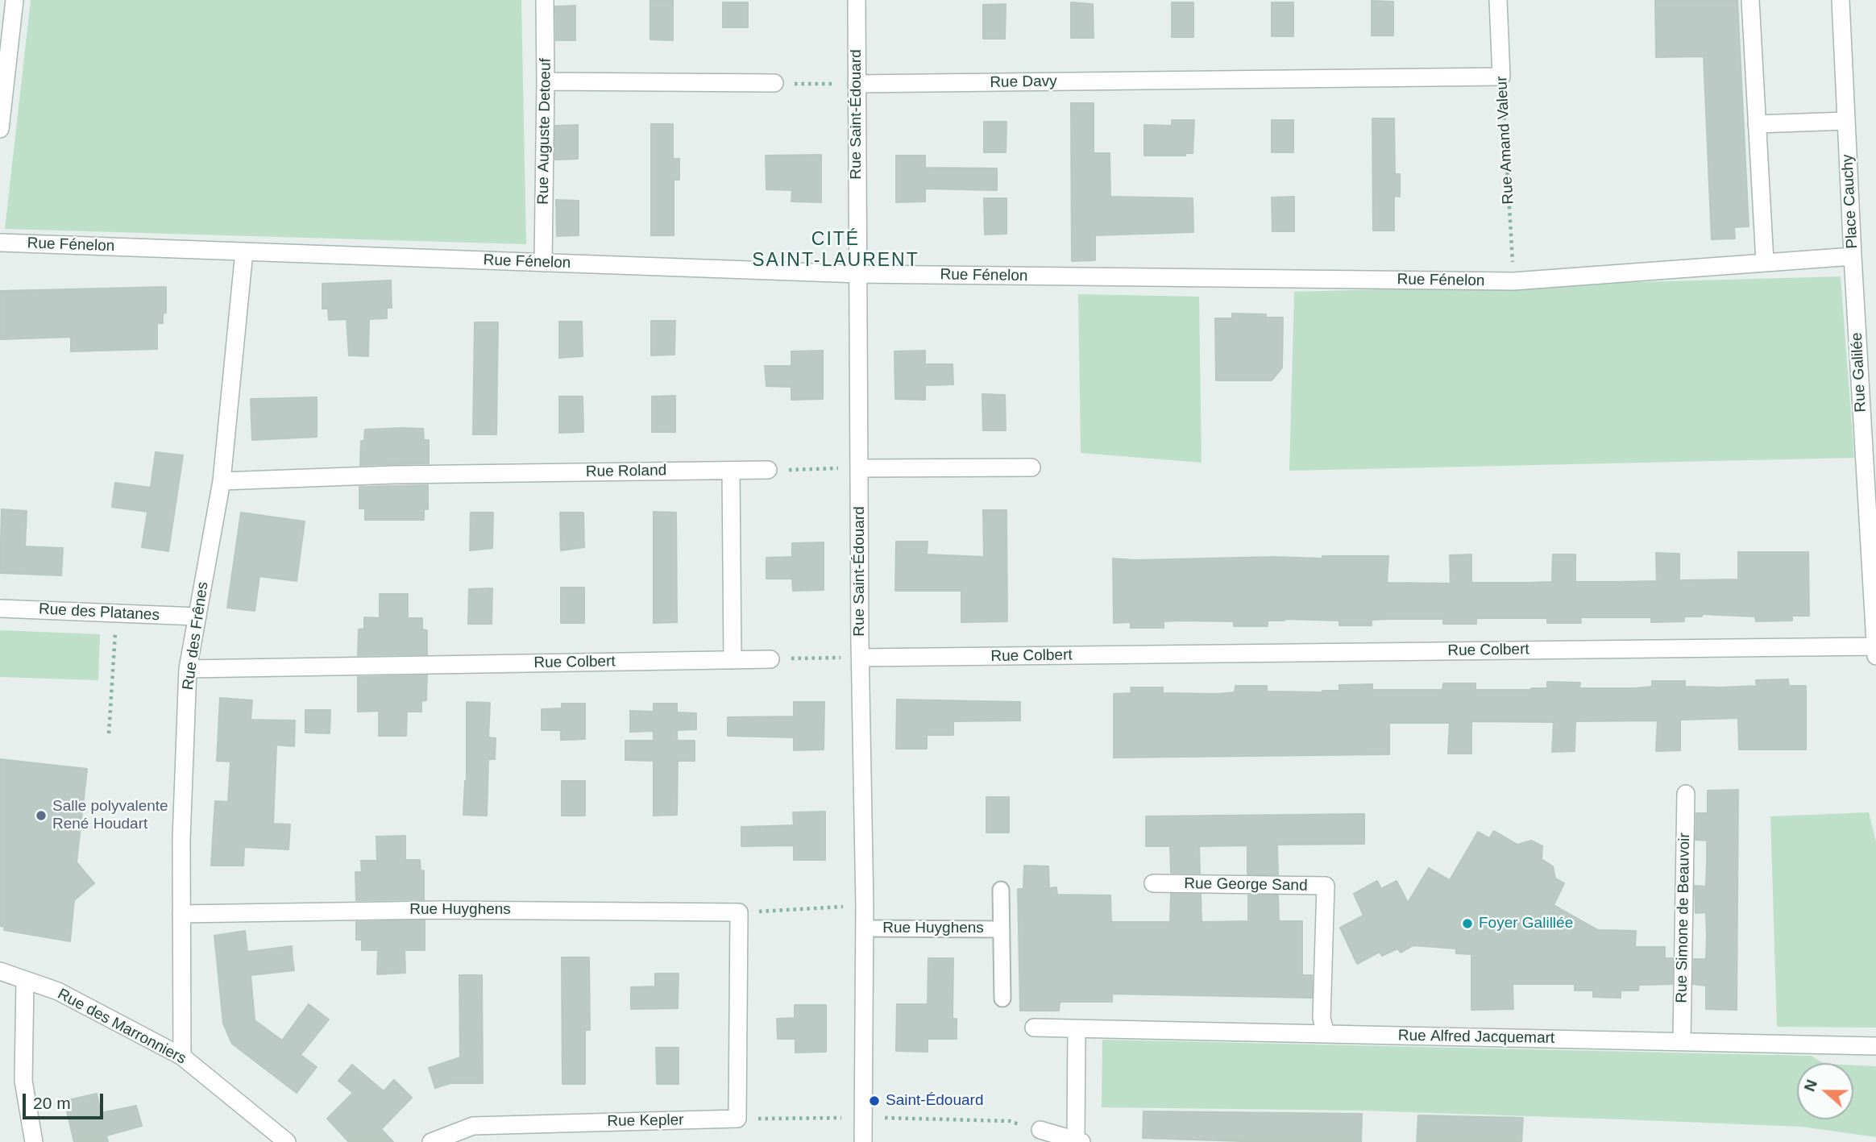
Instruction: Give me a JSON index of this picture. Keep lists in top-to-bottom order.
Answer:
{
  "streets": {
    "street": [
      "Rue Davy",
      "Rue Saint-Édouard",
      "Rue Auguste Detoeuf",
      "Rue Amand Valeur",
      "Place Cauchy",
      "Rue Fénelon",
      "Rue Galilée",
      "Rue Roland",
      "Rue des Platanes",
      "Rue des Frênes",
      "Rue Colbert",
      "Rue George Sand",
      "Rue Huyghens",
      "Rue Simone de Beauvoir",
      "Rue des Marronniers",
      "Rue Alfred Jacquemart",
      "Rue Kepler"
    ]
  },
  "crossings": [
    ["Rue Davy", "Rue Saint-Édouard"],
    ["Rue Davy", "Rue Amand Valeur"],
    ["Rue Saint-Édouard", "Rue Fénelon"],
    ["Rue Saint-Édouard", "Rue Colbert"],
    ["Rue Saint-Édouard", "Rue Huyghens"],
    ["Rue Auguste Detoeuf", "Rue Fénelon"],
    ["Rue Amand Valeur", "Rue Fénelon"],
    ["Place Cauchy", "Rue Fénelon"],
    ["Place Cauchy", "Rue Galilée"],
    ["Rue Fénelon", "Rue des Frênes"],
    ["Rue Galilée", "Rue Colbert"],
    ["Rue Roland", "Rue des Frênes"],
    ["Rue des Platanes", "Rue des Frênes"],
    ["Rue des Frênes", "Rue Colbert"],
    ["Rue des Frênes", "Rue Huyghens"],
    ["Rue des Frênes", "Rue des Marronniers"],
    ["Rue George Sand", "Rue Alfred Jacquemart"],
    ["Rue Simone de Beauvoir", "Rue Alfred Jacquemart"]
  ],
  "districts": ["CITÉ SAINT-LAURENT"],
  "places": ["Salle polyvalente René Houdart", "Foyer Galillée", "Saint-Édouard"],
  "scale_bar": "20 m",
  "north": "left"
}
